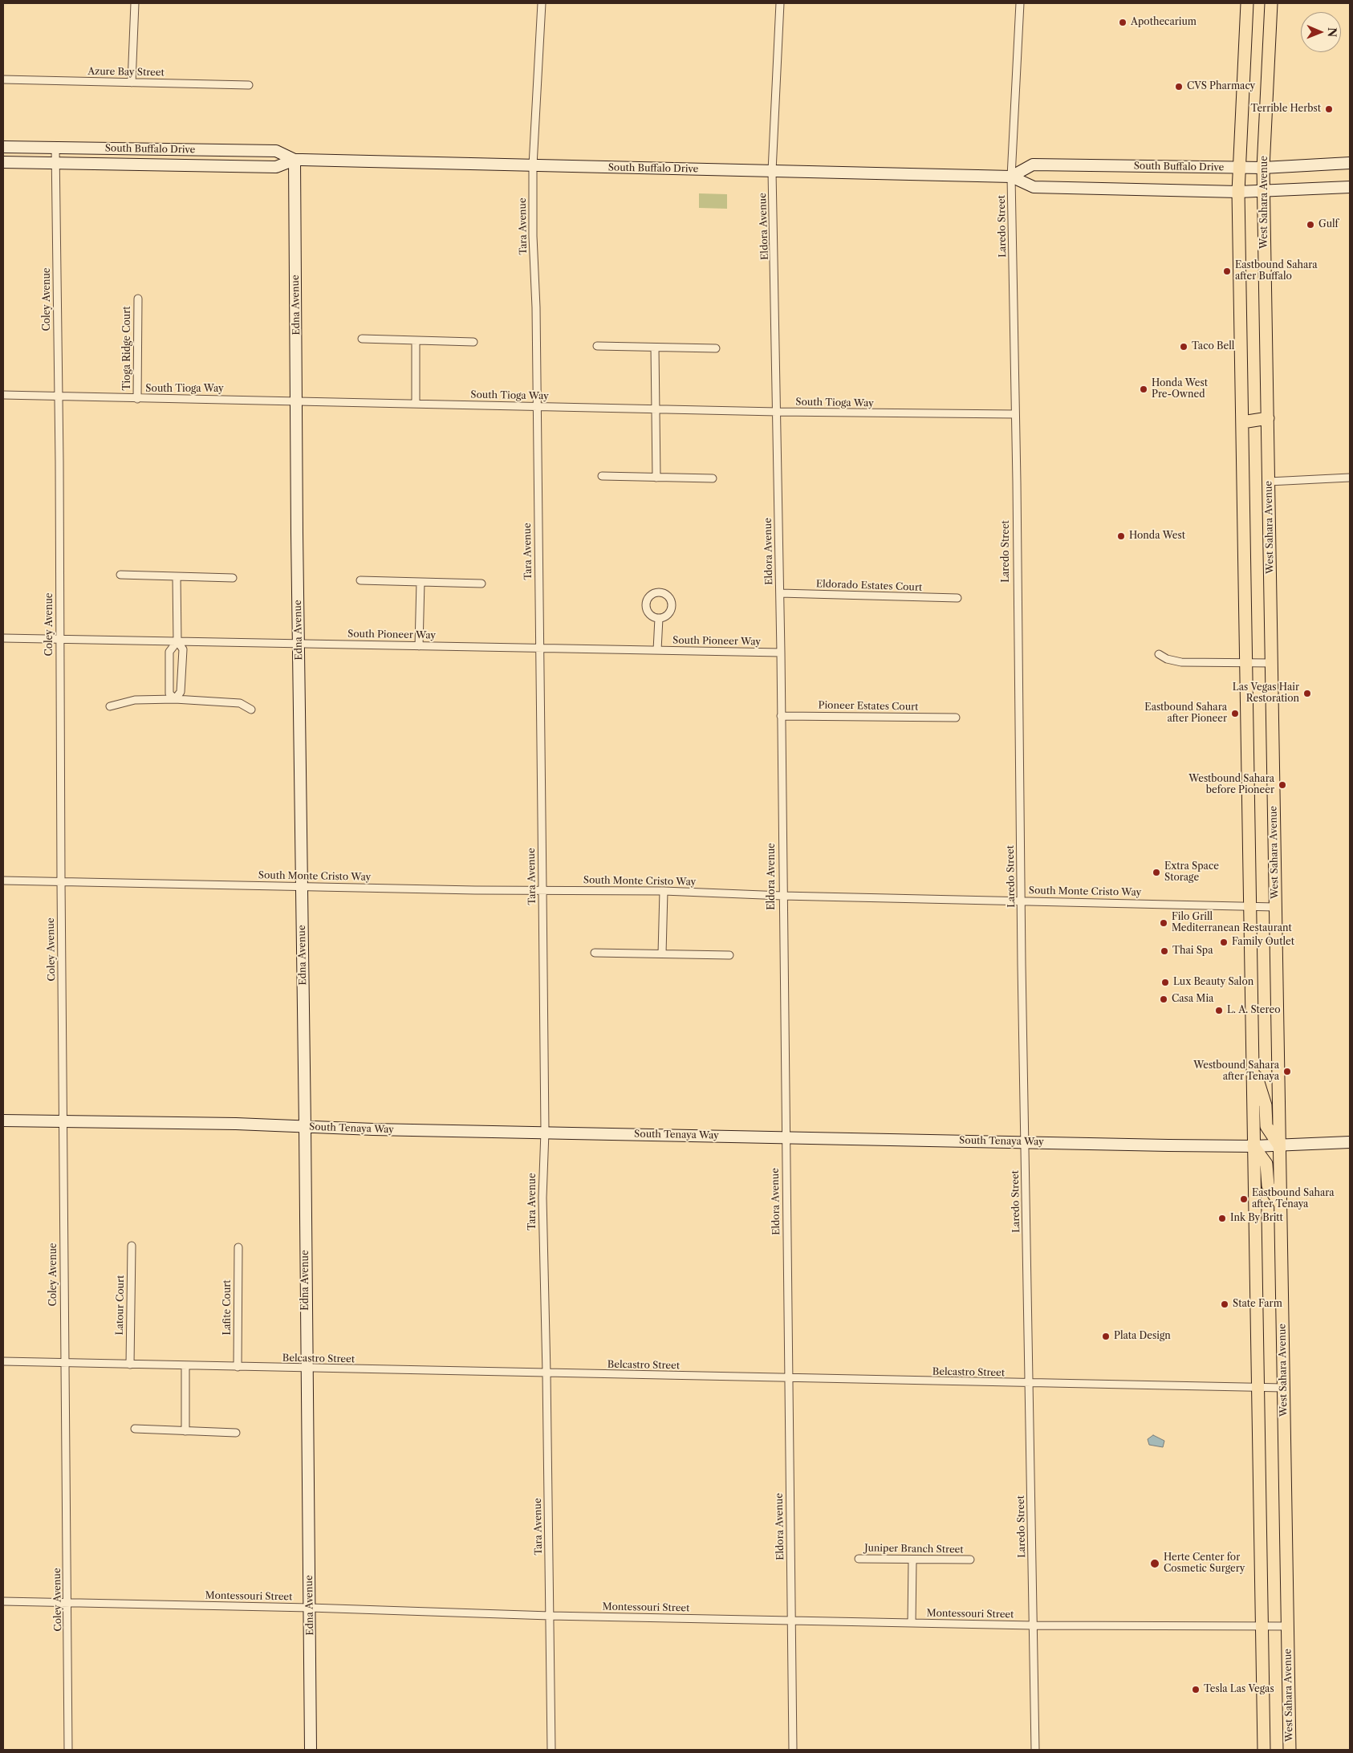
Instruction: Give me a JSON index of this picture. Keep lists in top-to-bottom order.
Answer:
{
  "streets": {
    "main road": ["West Sahara Avenue"],
    "street": [
      "Azure Bay Street",
      "South Buffalo Drive",
      "Tara Avenue",
      "Eldora Avenue",
      "Laredo Street",
      "Coley Avenue",
      "Edna Avenue",
      "Tioga Ridge Court",
      "South Tioga Way",
      "Eldorado Estates Court",
      "South Pioneer Way",
      "Pioneer Estates Court",
      "South Monte Cristo Way",
      "South Tenaya Way",
      "Latour Court",
      "Lafite Court",
      "Belcastro Street",
      "Juniper Branch Street",
      "Montessouri Street"
    ]
  },
  "crossings": [
    ["South Buffalo Drive", "West Sahara Avenue"],
    ["South Buffalo Drive", "Tara Avenue"],
    ["South Buffalo Drive", "Eldora Avenue"],
    ["South Buffalo Drive", "Laredo Street"],
    ["South Buffalo Drive", "Coley Avenue"],
    ["South Buffalo Drive", "Edna Avenue"],
    ["West Sahara Avenue", "South Monte Cristo Way"],
    ["West Sahara Avenue", "South Tenaya Way"],
    ["West Sahara Avenue", "Belcastro Street"],
    ["West Sahara Avenue", "Montessouri Street"],
    ["Tara Avenue", "South Tioga Way"],
    ["Tara Avenue", "South Pioneer Way"],
    ["Tara Avenue", "South Monte Cristo Way"],
    ["Tara Avenue", "South Tenaya Way"],
    ["Tara Avenue", "Belcastro Street"],
    ["Tara Avenue", "Montessouri Street"],
    ["Eldora Avenue", "South Tioga Way"],
    ["Eldora Avenue", "Eldorado Estates Court"],
    ["Eldora Avenue", "South Pioneer Way"],
    ["Eldora Avenue", "Pioneer Estates Court"],
    ["Eldora Avenue", "South Monte Cristo Way"],
    ["Eldora Avenue", "South Tenaya Way"],
    ["Eldora Avenue", "Belcastro Street"],
    ["Eldora Avenue", "Montessouri Street"],
    ["Laredo Street", "South Tioga Way"],
    ["Laredo Street", "South Monte Cristo Way"],
    ["Laredo Street", "South Tenaya Way"],
    ["Laredo Street", "Belcastro Street"],
    ["Laredo Street", "Montessouri Street"],
    ["Coley Avenue", "South Tioga Way"],
    ["Coley Avenue", "South Pioneer Way"],
    ["Coley Avenue", "South Monte Cristo Way"],
    ["Coley Avenue", "South Tenaya Way"],
    ["Coley Avenue", "Belcastro Street"],
    ["Coley Avenue", "Montessouri Street"],
    ["Edna Avenue", "South Tioga Way"],
    ["Edna Avenue", "South Pioneer Way"],
    ["Edna Avenue", "South Monte Cristo Way"],
    ["Edna Avenue", "South Tenaya Way"],
    ["Edna Avenue", "Belcastro Street"],
    ["Edna Avenue", "Montessouri Street"],
    ["Tioga Ridge Court", "South Tioga Way"],
    ["Latour Court", "Belcastro Street"],
    ["Lafite Court", "Belcastro Street"]
  ],
  "places": [
    "Apothecarium",
    "CVS Pharmacy",
    "Terrible Herbst",
    "Gulf",
    "Eastbound Sahara after Buffalo",
    "Taco Bell",
    "Honda West Pre-Owned",
    "Honda West",
    "Las Vegas Hair Restoration",
    "Eastbound Sahara after Pioneer",
    "Westbound Sahara before Pioneer",
    "Extra Space Storage",
    "Filo Grill Mediterranean Restaurant",
    "Family Outlet",
    "Thai Spa",
    "Lux Beauty Salon",
    "Casa Mia",
    "L. A. Stereo",
    "Westbound Sahara after Tenaya",
    "Eastbound Sahara after Tenaya",
    "Ink By Britt",
    "State Farm",
    "Plata Design",
    "Herte Center for Cosmetic Surgery",
    "Tesla Las Vegas"
  ],
  "north": "right"
}
